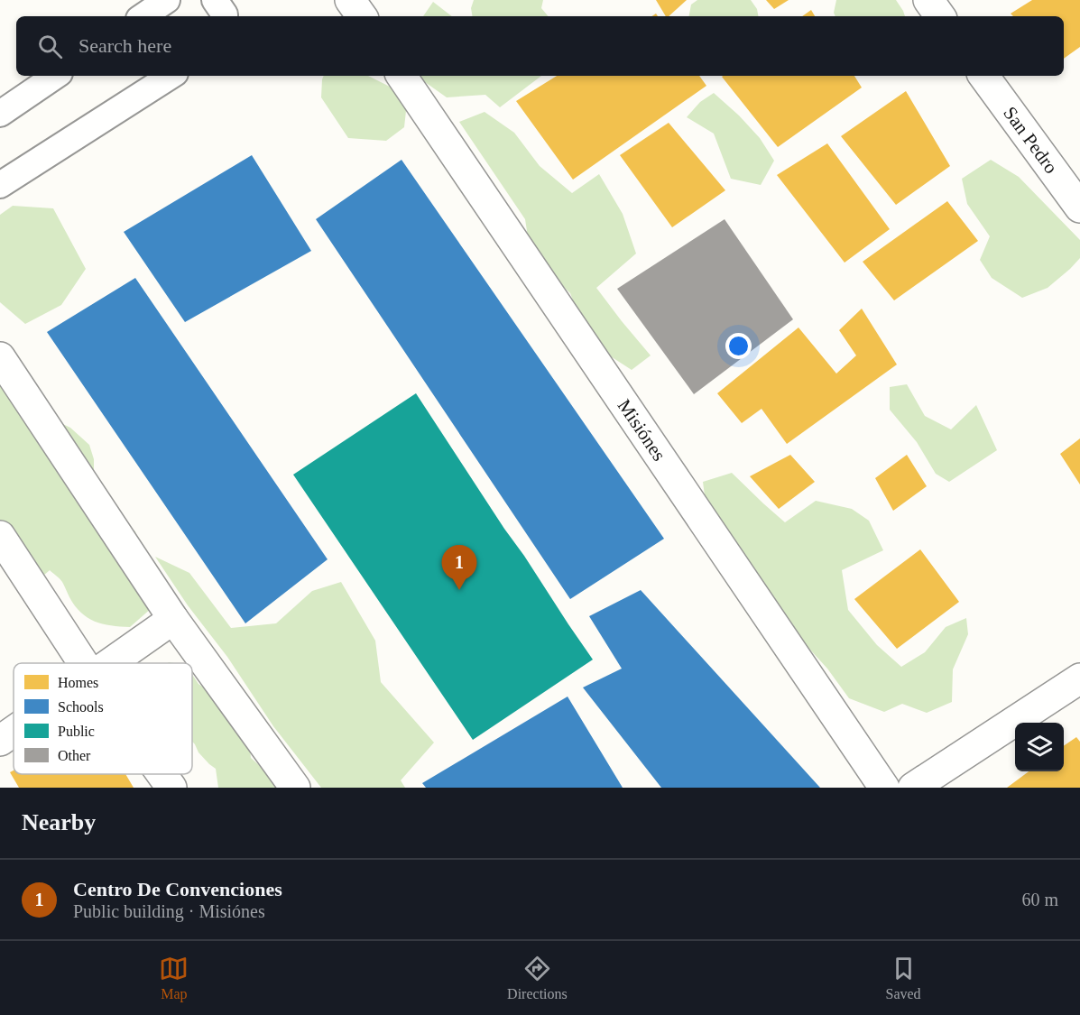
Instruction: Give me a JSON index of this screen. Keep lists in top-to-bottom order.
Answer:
{
  "streets": {
    "street": ["San Pedro", "Misiónes"]
  },
  "legend": [
    "Homes",
    "Schools",
    "Public",
    "Other"
  ],
  "page": {
    "search": "Search here",
    "pins": "1",
    "heading": "Nearby",
    "list": [
      {
        "mark": "1",
        "name": "Centro De Convenciones",
        "note": "Public building · Misiónes",
        "value": "60 m"
      }
    ],
    "nav": ["Map", "Directions", "Saved"]
  }
}
